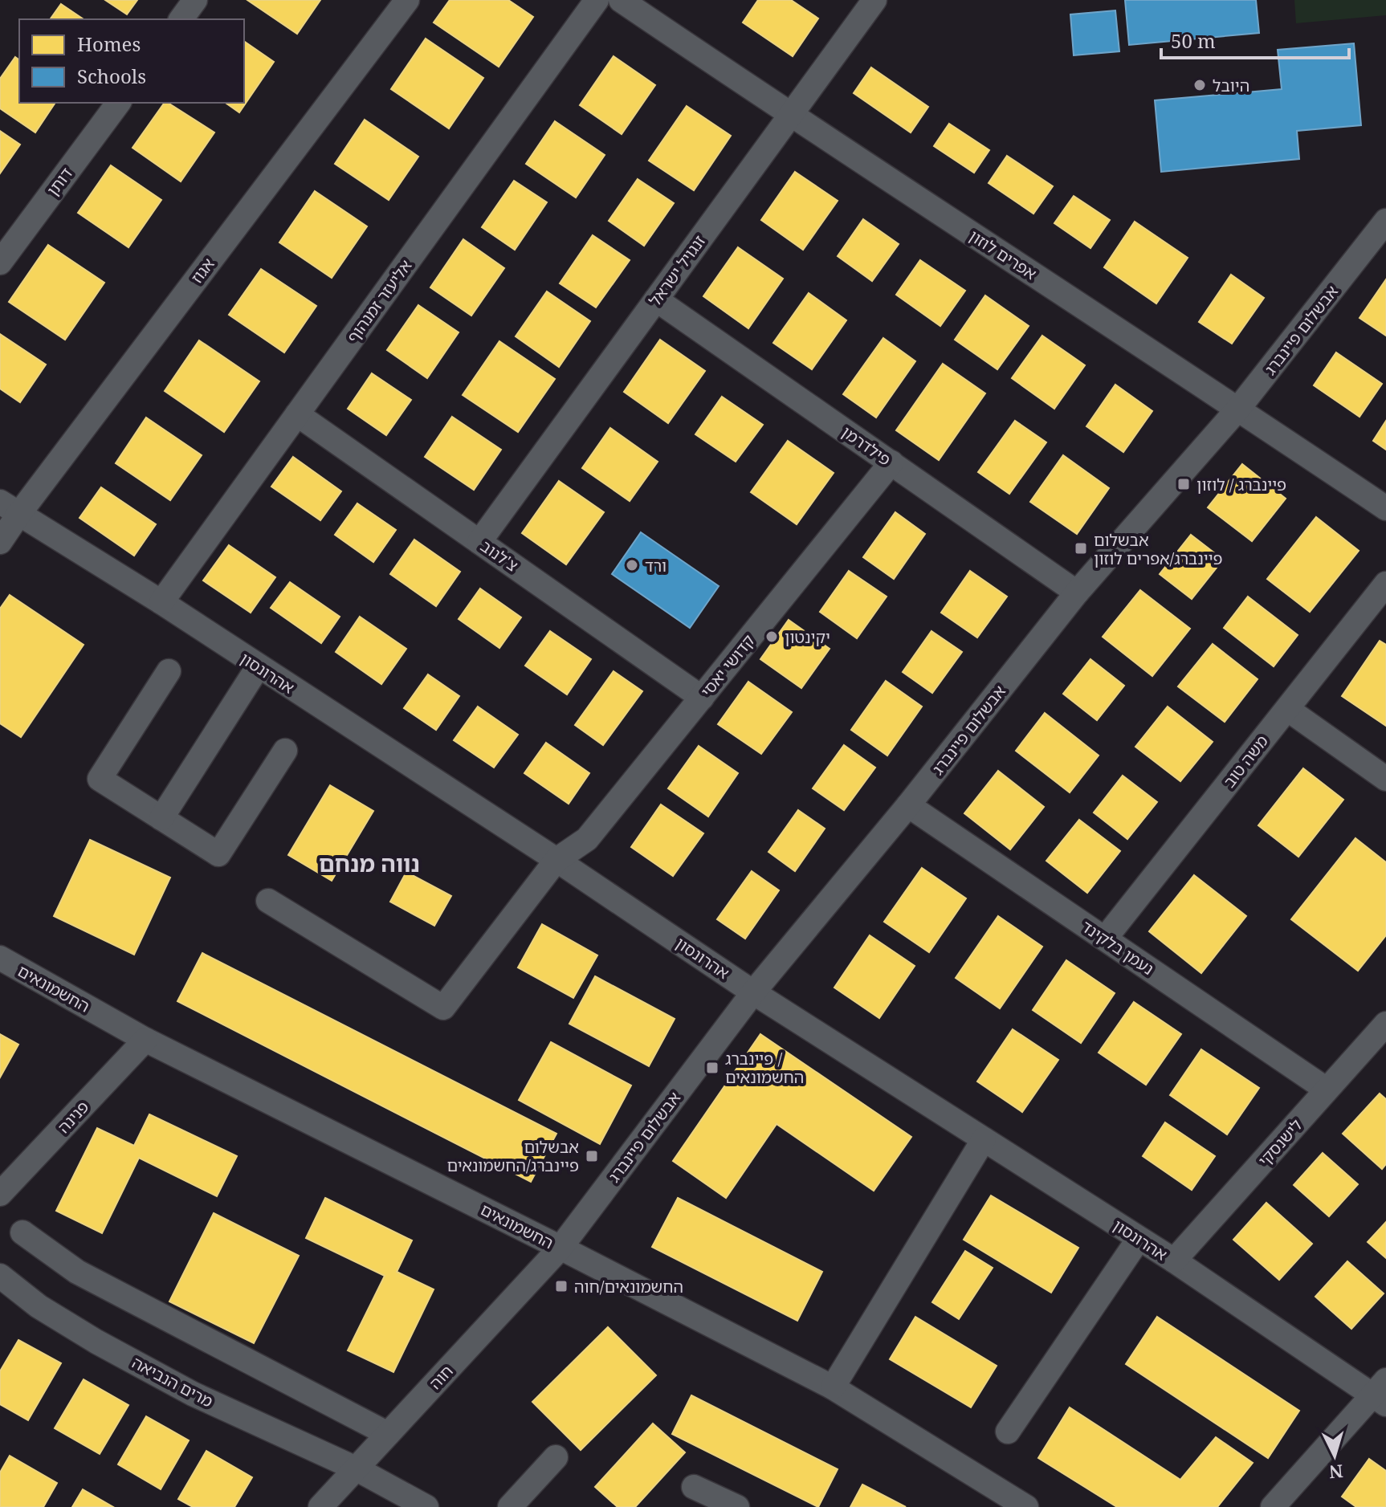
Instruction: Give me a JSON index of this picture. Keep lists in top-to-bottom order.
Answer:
{
  "streets": {
    "street": [
      "דותן",
      "אפרים לוזון",
      "אגוז",
      "זנגויל ישראל",
      "אליעזר זמנהוף",
      "אבשלום פיינברג",
      "פילדרמן",
      "צ'לנוב",
      "קדושי יאסי",
      "אהרונסון",
      "משה טוב",
      "נעמן בלקינד",
      "החשמונאים",
      "פנינה",
      "לישנסקי",
      "חוה",
      "מרים הנביאה"
    ]
  },
  "crossings": [
    ["אפרים לוזון", "זנגויל ישראל"],
    ["אפרים לוזון", "אבשלום פיינברג"],
    ["אגוז", "אהרונסון"],
    ["זנגויל ישראל", "פילדרמן"],
    ["זנגויל ישראל", "צ'לנוב"],
    ["אליעזר זמנהוף", "צ'לנוב"],
    ["אליעזר זמנהוף", "אהרונסון"],
    ["אבשלום פיינברג", "פילדרמן"],
    ["אבשלום פיינברג", "אהרונסון"],
    ["אבשלום פיינברג", "נעמן בלקינד"],
    ["אבשלום פיינברג", "החשמונאים"],
    ["אבשלום פיינברג", "חוה"],
    ["פילדרמן", "קדושי יאסי"],
    ["צ'לנוב", "קדושי יאסי"],
    ["קדושי יאסי", "אהרונסון"],
    ["אהרונסון", "לישנסקי"],
    ["משה טוב", "נעמן בלקינד"],
    ["נעמן בלקינד", "לישנסקי"],
    ["החשמונאים", "פנינה"],
    ["החשמונאים", "חוה"],
    ["חוה", "מרים הנביאה"]
  ],
  "districts": ["נווה מנחם"],
  "places": {
    "other": ["היובל", "ורד", "יקינטון"],
    "transit": [
      "פיינברג / לוזון",
      "אבשלום פיינברג/אפרים לוזון",
      "פיינברג / החשמונאים",
      "אבשלום פיינברג/החשמונאים",
      "החשמונאים/חוה"
    ]
  },
  "legend": ["Homes", "Schools"],
  "scale_bar": "50 m",
  "north": "bottom"
}
